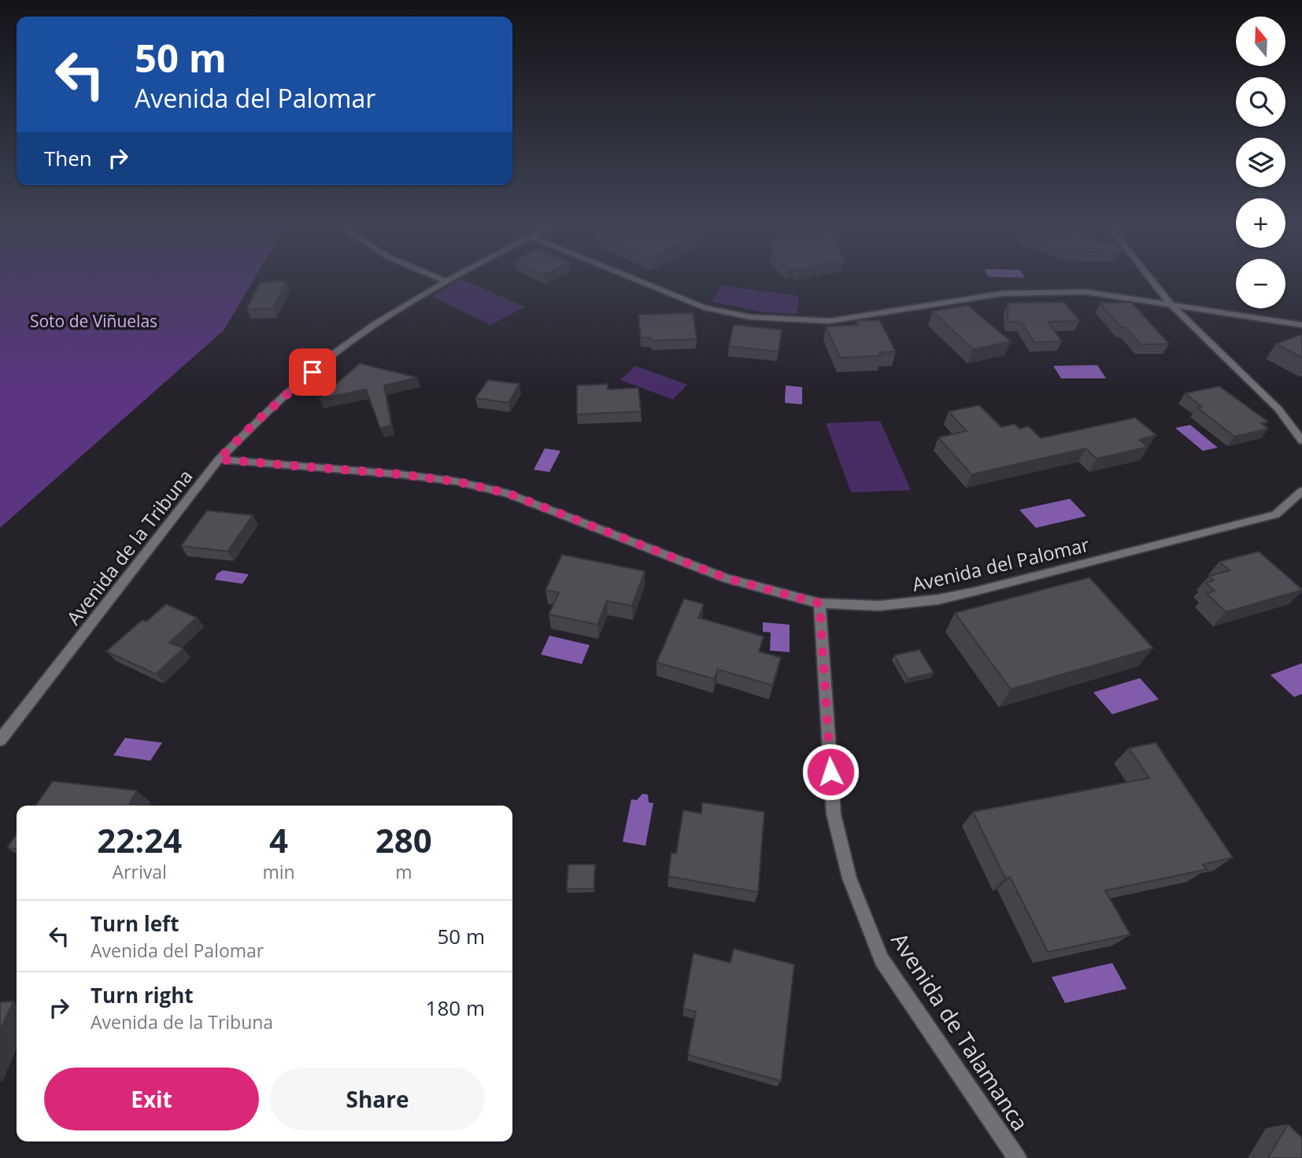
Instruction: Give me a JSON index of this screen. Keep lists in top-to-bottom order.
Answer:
{
  "streets": {
    "street": ["Avenida de la Tribuna", "Avenida del Palomar", "Avenida de Talamanca"]
  },
  "crossings": [
    ["Avenida de la Tribuna", "Avenida del Palomar"],
    ["Avenida del Palomar", "Avenida de Talamanca"]
  ],
  "parks": ["Soto de Viñuelas"],
  "north": "top",
  "page": {
    "map_buttons": ["+", "−"],
    "turn": ["50 m", "Avenida del Palomar"],
    "then": "Then",
    "eta": [
      "22:24",
      "Arrival",
      "4",
      "min",
      "280",
      "m"
    ],
    "list": [
      {
        "name": "Turn left",
        "note": "Avenida del Palomar",
        "value": "50 m"
      },
      {
        "name": "Turn right",
        "note": "Avenida de la Tribuna",
        "value": "180 m"
      }
    ],
    "buttons": ["Exit", "Share"]
  }
}
